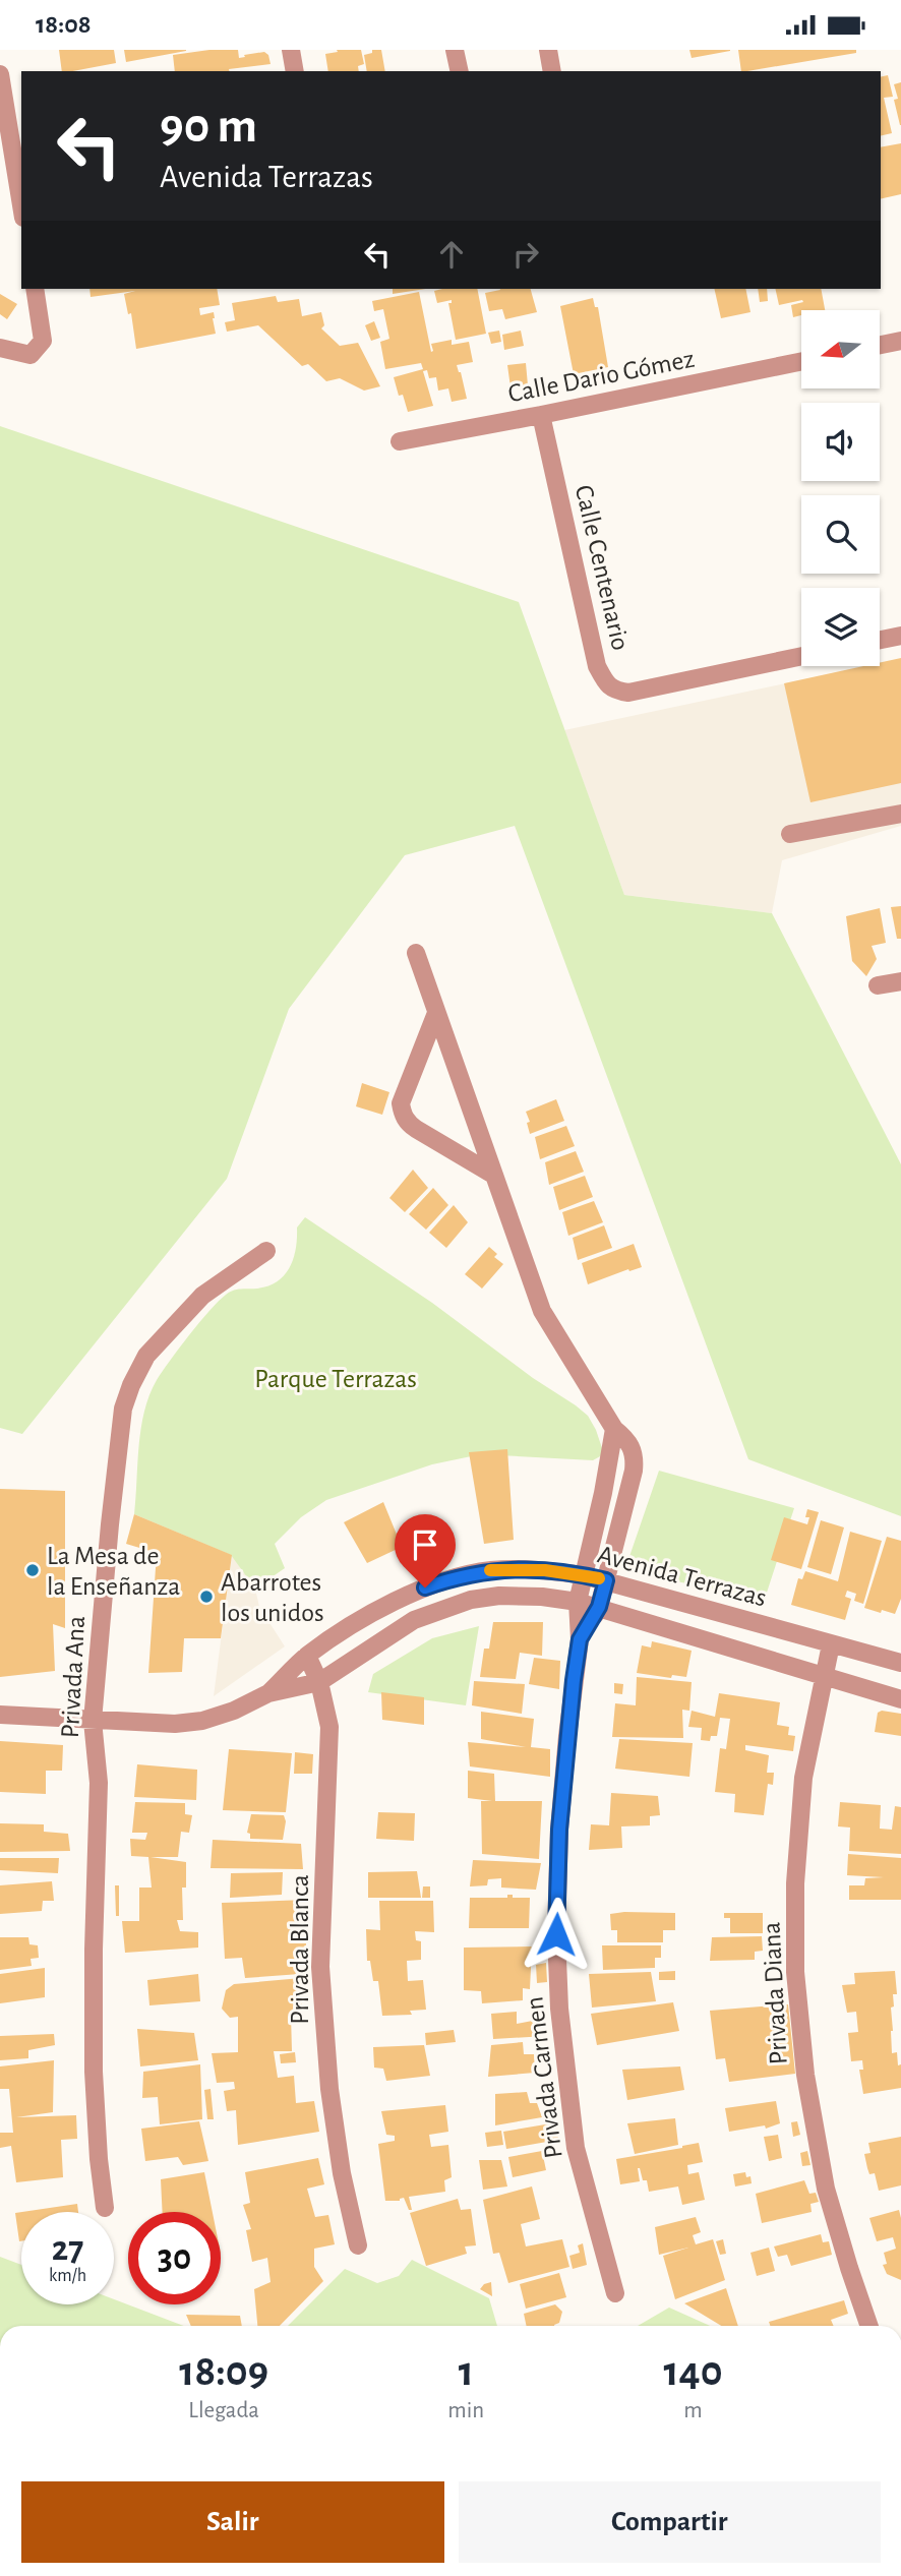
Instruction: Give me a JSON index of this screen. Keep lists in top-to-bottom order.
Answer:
{
  "streets": {
    "street": [
      "Calle Dario Gómez",
      "Calle Centenario",
      "Avenida Terrazas",
      "Privada Ana",
      "Privada Blanca",
      "Privada Diana",
      "Privada Carmen"
    ]
  },
  "crossings": [
    ["Calle Dario Gómez", "Calle Centenario"],
    ["Avenida Terrazas", "Privada Ana"],
    ["Avenida Terrazas", "Privada Blanca"],
    ["Avenida Terrazas", "Privada Diana"],
    ["Avenida Terrazas", "Privada Carmen"]
  ],
  "parks": ["Parque Terrazas"],
  "places": ["La Mesa de la Enseñanza", "Abarrotes los unidos"],
  "north": "left",
  "page": {
    "status": "18:08",
    "turn": ["90 m", "Avenida Terrazas"],
    "speed": "27 km/h",
    "limit": "30",
    "eta": [
      "18:09",
      "Llegada",
      "1",
      "min",
      "140",
      "m"
    ],
    "buttons": ["Salir", "Compartir"]
  }
}
